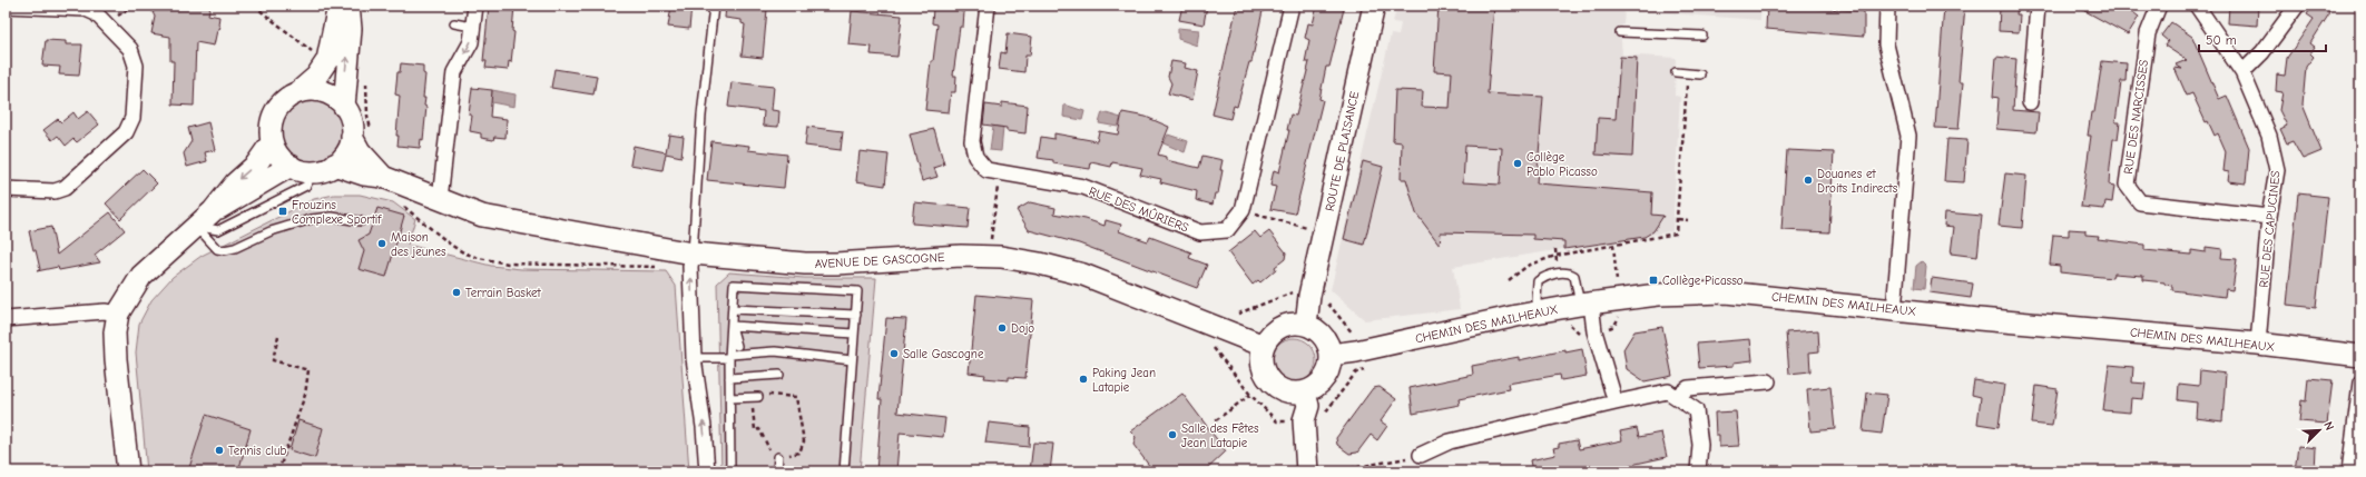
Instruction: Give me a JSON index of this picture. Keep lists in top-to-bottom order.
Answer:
{
  "streets": {
    "main road": ["ROUTE DE PLAISANCE", "AVENUE DE GASCOGNE", "CHEMIN DES MAILHEAUX"],
    "street": ["RUE DES NARCISSES", "RUE DES MÛRIERS", "RUE DES CAPUCINES"]
  },
  "crossings": [
    ["RUE DES NARCISSES", "RUE DES CAPUCINES"],
    ["ROUTE DE PLAISANCE", "AVENUE DE GASCOGNE"],
    ["ROUTE DE PLAISANCE", "CHEMIN DES MAILHEAUX"],
    ["RUE DES CAPUCINES", "CHEMIN DES MAILHEAUX"],
    ["AVENUE DE GASCOGNE", "CHEMIN DES MAILHEAUX"]
  ],
  "places": {
    "other": [
      "Collège Pablo Picasso",
      "Douanes et Droits Indirects",
      "Maison des jeunes",
      "Terrain Basket",
      "Dojo",
      "Salle Gascogne",
      "Paking Jean Latapie",
      "Salle des Fêtes Jean Latapie",
      "Tennis club"
    ],
    "transit": ["Frouzins Complexe Sportif", "Collège Picasso"]
  },
  "scale_bar": "50 m",
  "north": "top right"
}
